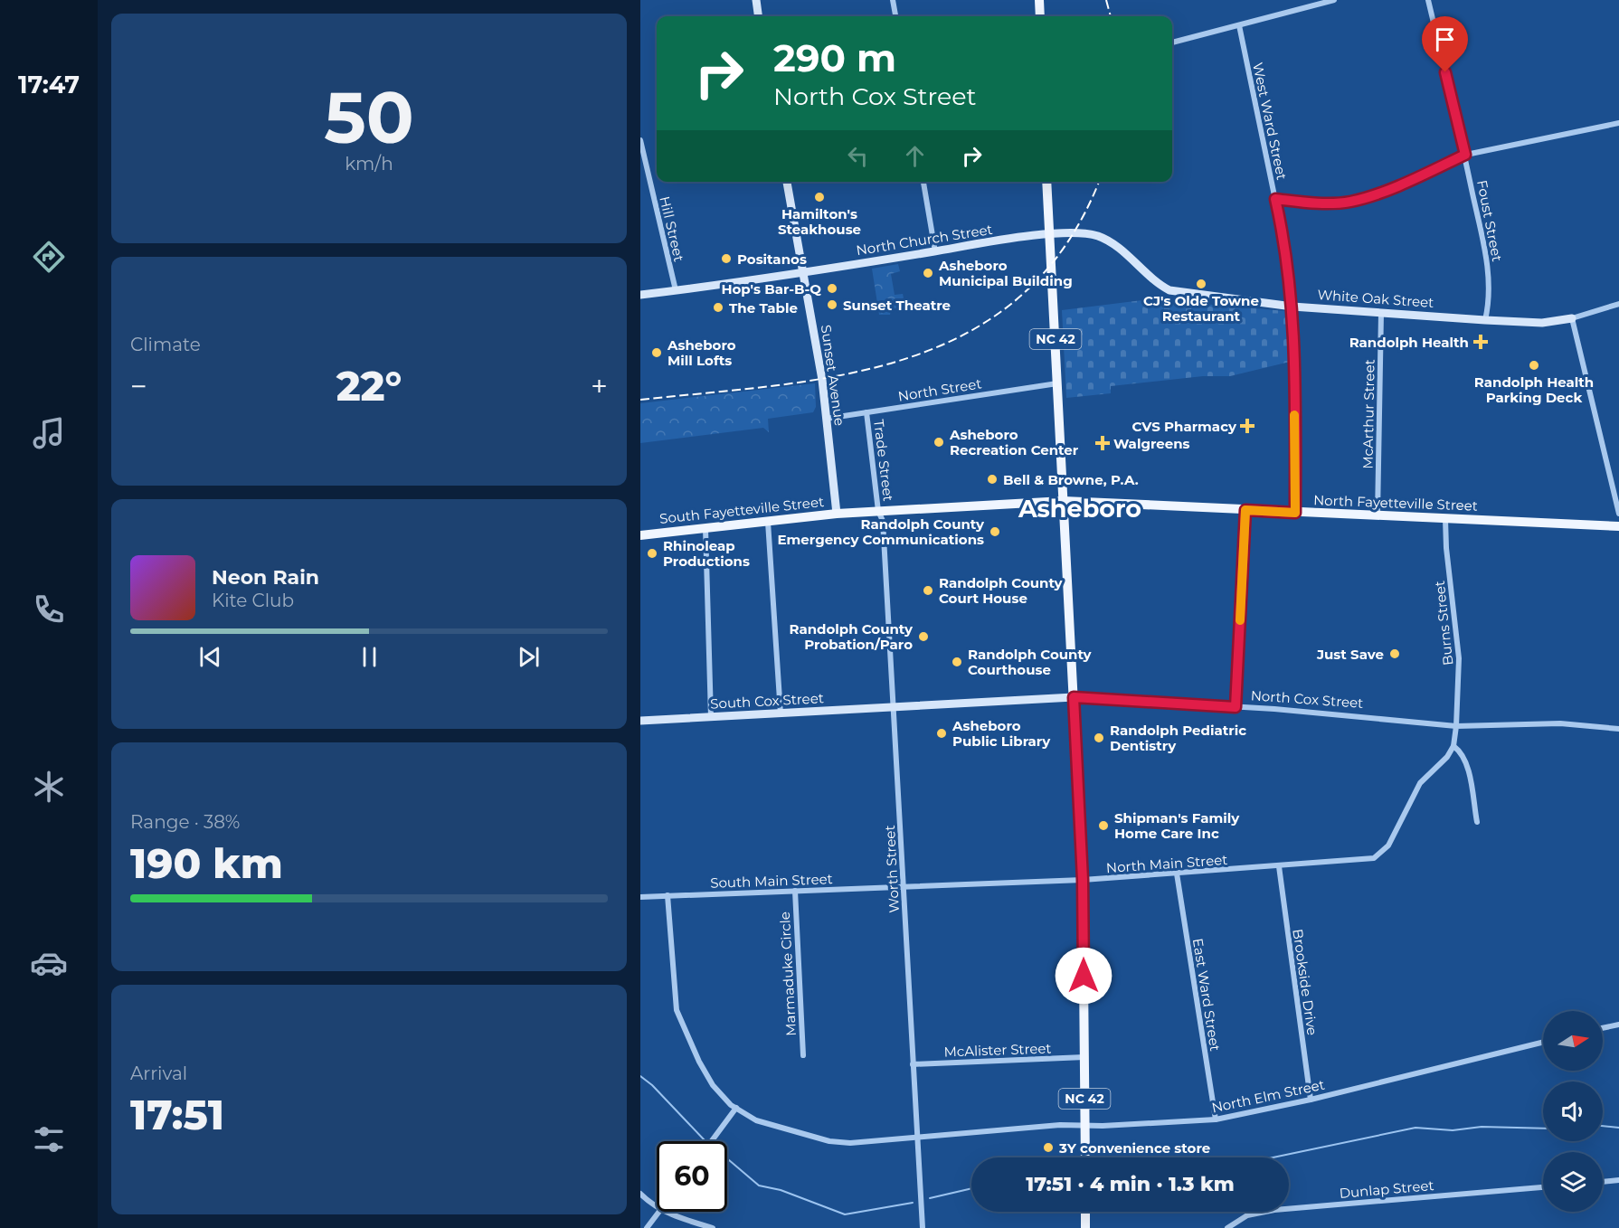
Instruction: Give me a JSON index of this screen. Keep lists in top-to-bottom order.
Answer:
{
  "streets": {
    "main road": ["NC 42", "North Fayetteville Street", "South Fayetteville Street"],
    "street": [
      "West Ward Street",
      "Foust Street",
      "Hill Street",
      "North Church Street",
      "White Oak Street",
      "Sunset Avenue",
      "North Street",
      "McArthur Street",
      "Trade Street",
      "Burns Street",
      "North Cox Street",
      "South Cox Street",
      "North Main Street",
      "Worth Street",
      "South Main Street",
      "Marmaduke Circle",
      "Brookside Drive",
      "East Ward Street",
      "McAlister Street",
      "North Elm Street",
      "Dunlap Street"
    ]
  },
  "crossings": [
    ["West Ward Street", "White Oak Street"],
    ["West Ward Street", "North Fayetteville Street"],
    ["Foust Street", "White Oak Street"],
    ["Hill Street", "North Church Street"],
    ["North Church Street", "White Oak Street"],
    ["North Church Street", "NC 42"],
    ["North Church Street", "Sunset Avenue"],
    ["White Oak Street", "NC 42"],
    ["White Oak Street", "McArthur Street"],
    ["NC 42", "North Street"],
    ["NC 42", "North Fayetteville Street"],
    ["NC 42", "North Cox Street"],
    ["NC 42", "North Main Street"],
    ["NC 42", "McAlister Street"],
    ["NC 42", "North Elm Street"],
    ["Sunset Avenue", "North Street"],
    ["Sunset Avenue", "South Fayetteville Street"],
    ["North Street", "Trade Street"],
    ["McArthur Street", "North Fayetteville Street"],
    ["Trade Street", "North Fayetteville Street"],
    ["Trade Street", "South Fayetteville Street"],
    ["Trade Street", "Worth Street"],
    ["North Fayetteville Street", "South Fayetteville Street"],
    ["North Fayetteville Street", "Burns Street"],
    ["North Fayetteville Street", "Worth Street"],
    ["South Fayetteville Street", "Worth Street"],
    ["Burns Street", "North Cox Street"],
    ["Burns Street", "North Main Street"],
    ["North Cox Street", "South Cox Street"],
    ["North Cox Street", "Worth Street"],
    ["South Cox Street", "Worth Street"],
    ["North Main Street", "Worth Street"],
    ["North Main Street", "South Main Street"],
    ["North Main Street", "Brookside Drive"],
    ["North Main Street", "East Ward Street"],
    ["Worth Street", "South Main Street"],
    ["Worth Street", "McAlister Street"],
    ["Worth Street", "North Elm Street"],
    ["South Main Street", "Marmaduke Circle"],
    ["South Main Street", "North Elm Street"],
    ["Brookside Drive", "North Elm Street"],
    ["East Ward Street", "North Elm Street"]
  ],
  "districts": ["Asheboro"],
  "places": {
    "other": [
      "Hamilton's Steakhouse",
      "Positanos",
      "Asheboro Municipal Building",
      "CJ's Olde Towne Restaurant",
      "Hop's Bar-B-Q",
      "Sunset Theatre",
      "The Table",
      "Asheboro Mill Lofts",
      "Randolph Health Parking Deck",
      "Asheboro Recreation Center",
      "Bell & Browne, P.A.",
      "Randolph County Emergency Communications",
      "Rhinoleap Productions",
      "Randolph County Court House",
      "Randolph County Probation/Paro",
      "Just Save",
      "Randolph County Courthouse",
      "Asheboro Public Library",
      "Randolph Pediatric Dentistry",
      "Shipman's Family Home Care Inc",
      "3Y convenience store"
    ],
    "health": ["Randolph Health", "CVS Pharmacy", "Walgreens"]
  },
  "north": "right",
  "page": {
    "tabs": "17:47",
    "tile": [
      ["50", "km/h"],
      "Climate",
      ["Range · 38%", "190 km"],
      ["Arrival", "17:51"]
    ],
    "turn": ["290 m", "North Cox Street"],
    "heat": ["−", "22°", "+"],
    "song": ["Neon Rain", "Kite Club"],
    "limit": "60",
    "trip": "17:51 · 4 min · 1.3 km"
  }
}
